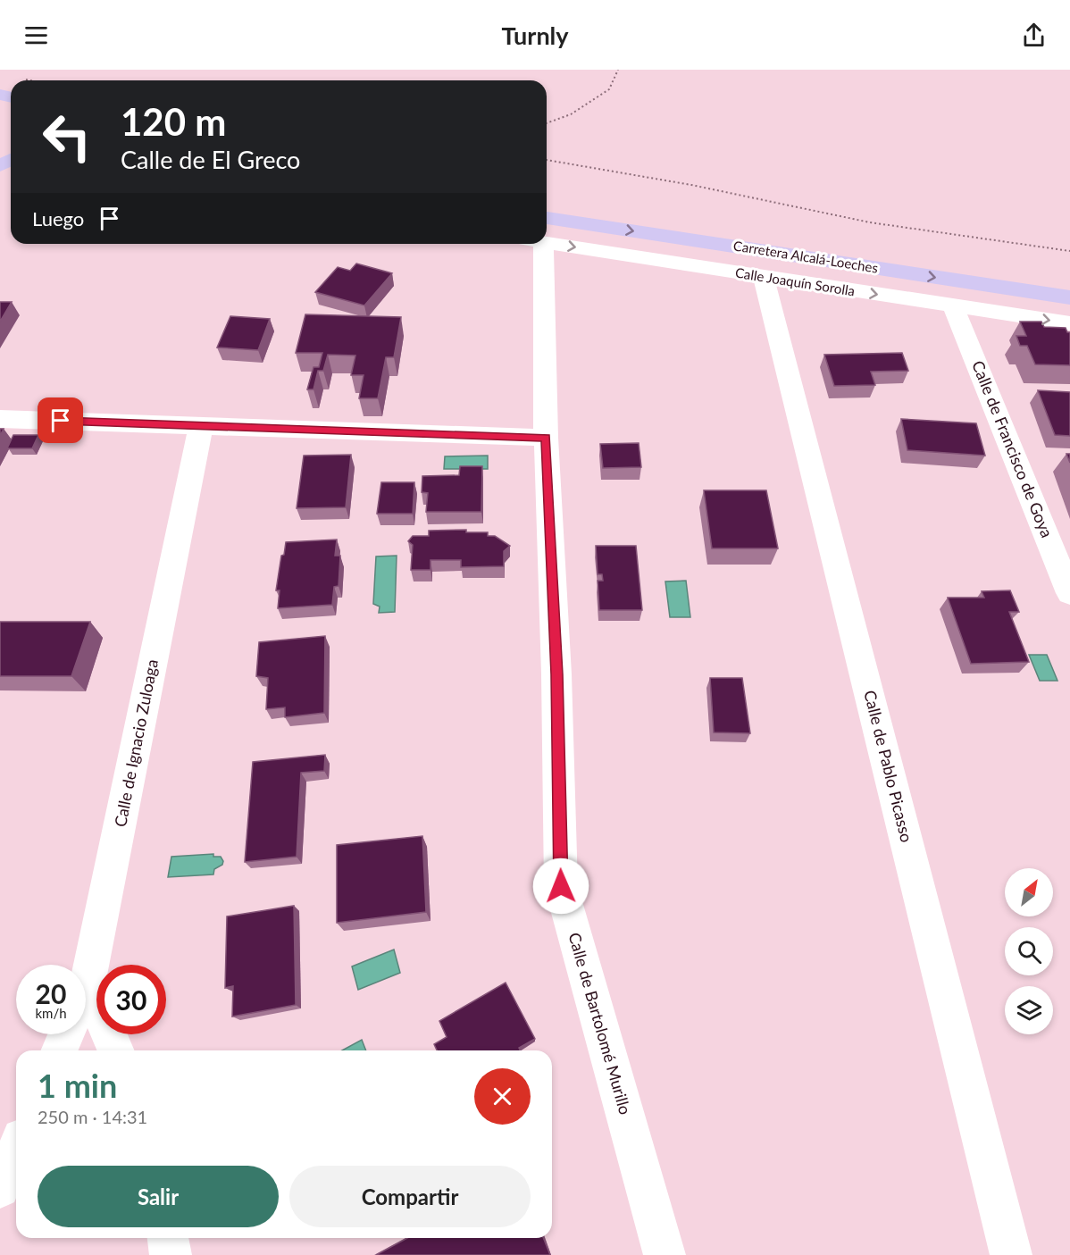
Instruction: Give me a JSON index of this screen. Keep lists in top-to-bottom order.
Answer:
{
  "streets": {
    "main road": ["Carretera Alcalá-Loeches"],
    "street": [
      "Calle Joaquín Sorolla",
      "Calle de Francisco de Goya",
      "Calle de Ignacio Zuloaga",
      "Calle de Pablo Picasso",
      "Calle de Bartolomé Murillo"
    ]
  },
  "crossings": [
    ["Calle Joaquín Sorolla", "Calle de Francisco de Goya"],
    ["Calle Joaquín Sorolla", "Calle de Pablo Picasso"]
  ],
  "one_way": ["Calle Joaquín Sorolla"],
  "north": "top right",
  "page": {
    "header": "Turnly",
    "turn": ["120 m", "Calle de El Greco"],
    "then": "Luego",
    "speed": "20 km/h",
    "limit": "30",
    "heading": ["1 min", "250 m · 14:31"],
    "buttons": ["Salir", "Compartir"]
  }
}
